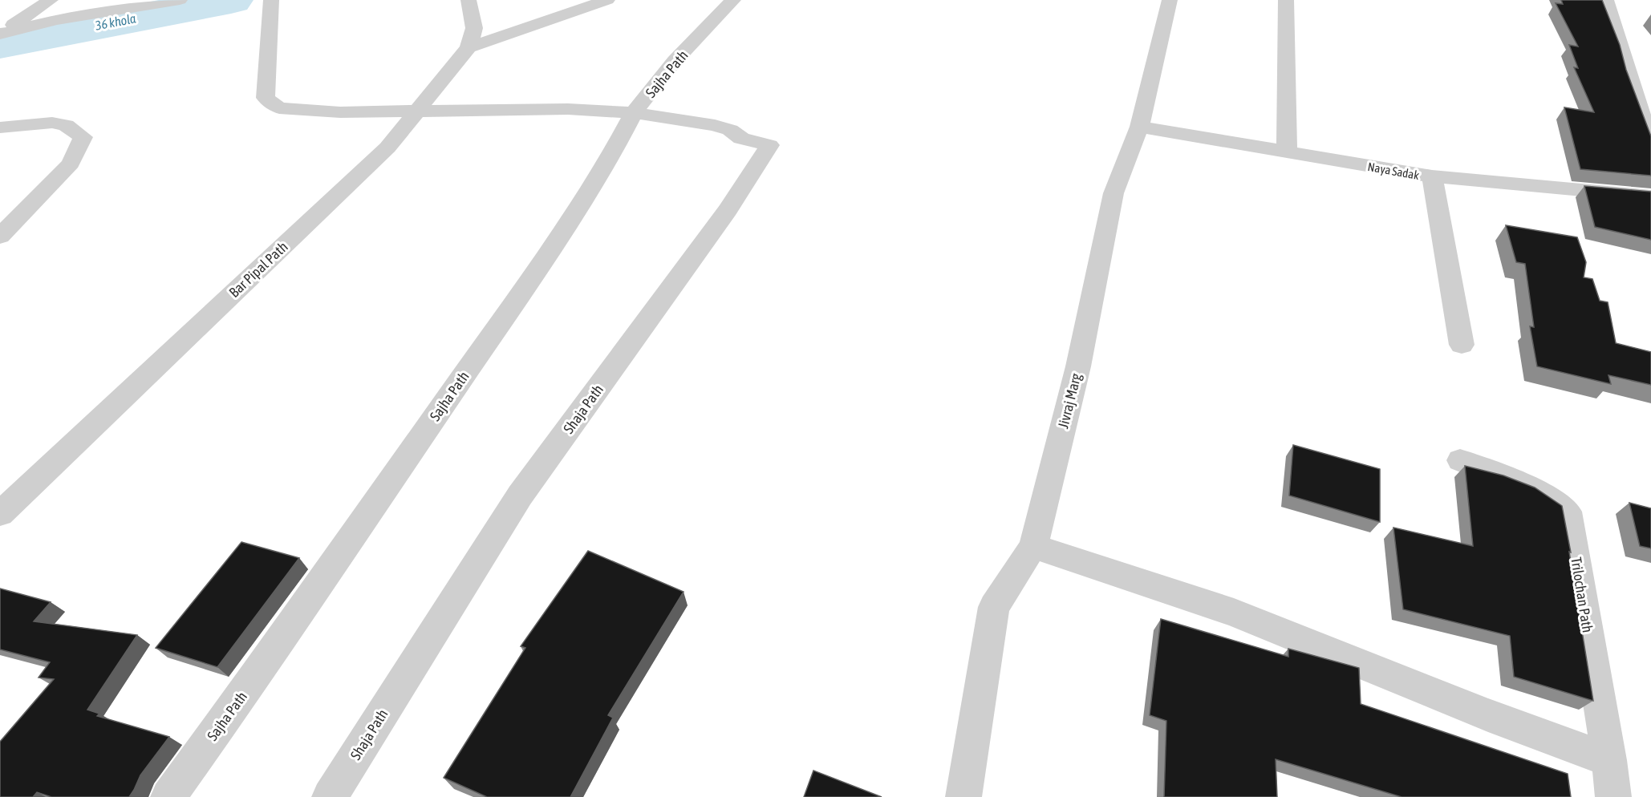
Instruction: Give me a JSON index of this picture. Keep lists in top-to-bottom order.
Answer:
{
  "streets": {
    "street": [
      "Sajha Path",
      "Naya Sadak",
      "Bar Pipal Path",
      "Jivraj Marg",
      "Shaja Path",
      "Trilochan Path"
    ]
  },
  "crossings": [
    ["Sajha Path", "Shaja Path"],
    ["Naya Sadak", "Jivraj Marg"]
  ],
  "water": ["36 khola"]
}
